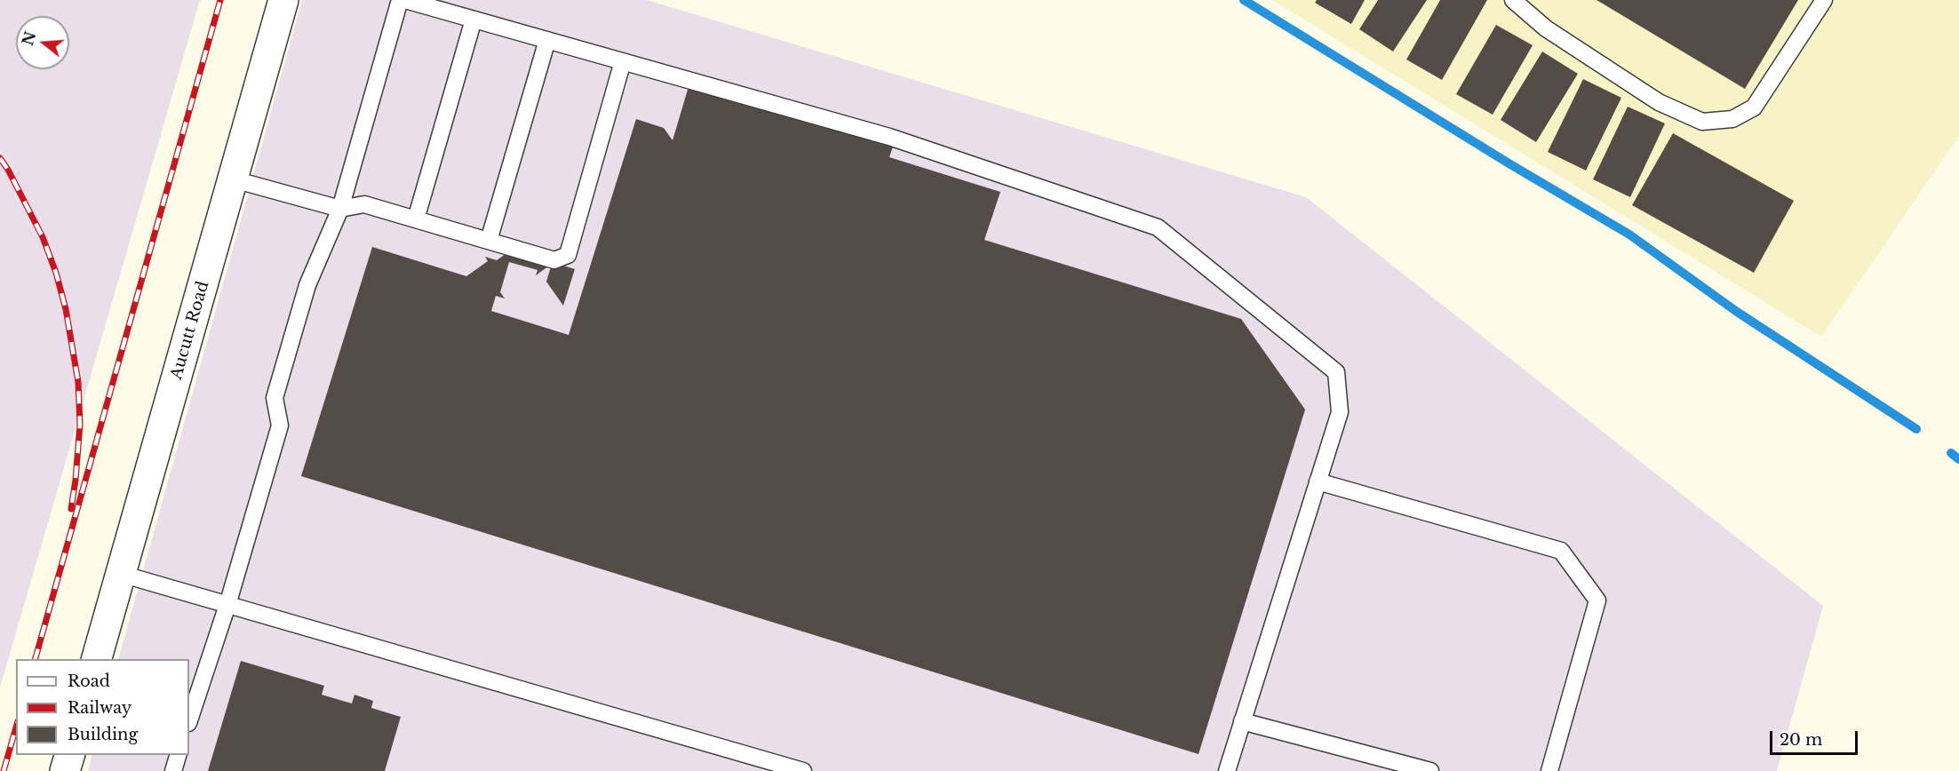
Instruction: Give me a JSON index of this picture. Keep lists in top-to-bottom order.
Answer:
{
  "streets": {
    "street": ["Aucutt Road"]
  },
  "legend": ["Road", "Railway", "Building"],
  "scale_bar": "20 m",
  "north": "left"
}
